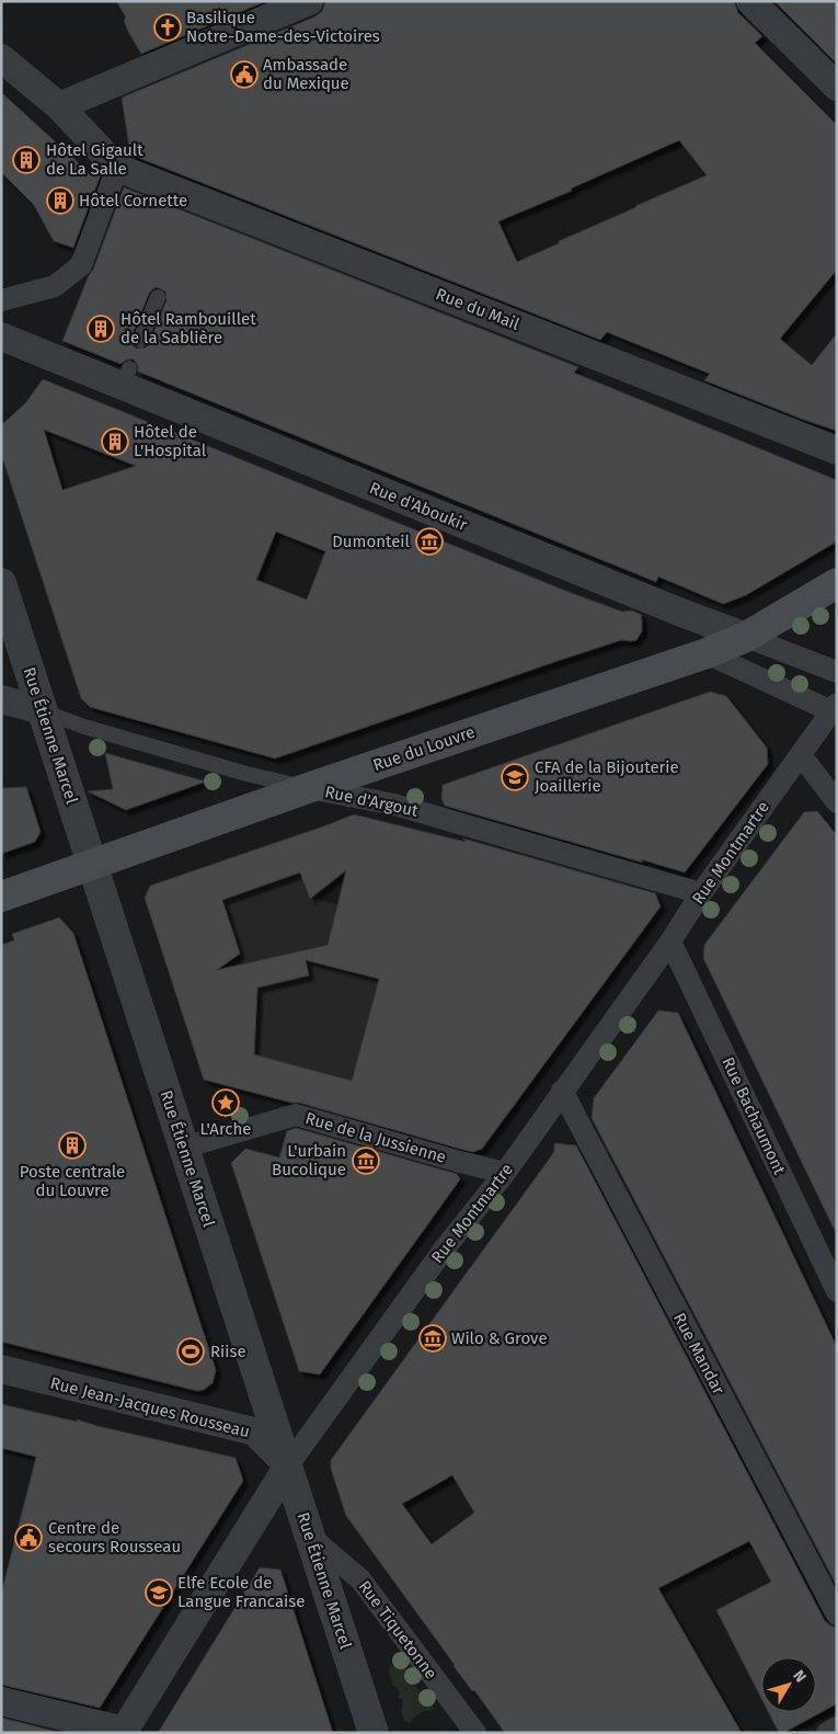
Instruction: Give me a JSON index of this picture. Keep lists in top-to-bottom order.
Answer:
{
  "streets": {
    "main road": ["Rue du Louvre"],
    "street": [
      "Rue du Mail",
      "Rue d'Aboukir",
      "Rue Étienne Marcel",
      "Rue d'Argout",
      "Rue Montmartre",
      "Rue Bachaumont",
      "Rue de la Jussienne",
      "Rue Mandar",
      "Rue Jean-Jacques Rousseau",
      "Rue Tiquetonne"
    ]
  },
  "crossings": [
    ["Rue d'Aboukir", "Rue du Louvre"],
    ["Rue Étienne Marcel", "Rue du Louvre"],
    ["Rue Étienne Marcel", "Rue d'Argout"],
    ["Rue Étienne Marcel", "Rue Montmartre"],
    ["Rue Étienne Marcel", "Rue de la Jussienne"],
    ["Rue Étienne Marcel", "Rue Jean-Jacques Rousseau"],
    ["Rue Étienne Marcel", "Rue Tiquetonne"],
    ["Rue du Louvre", "Rue d'Argout"],
    ["Rue d'Argout", "Rue Montmartre"],
    ["Rue Montmartre", "Rue Bachaumont"],
    ["Rue Montmartre", "Rue de la Jussienne"],
    ["Rue Montmartre", "Rue Mandar"],
    ["Rue Montmartre", "Rue Jean-Jacques Rousseau"]
  ],
  "places": {
    "church": ["Basilique Notre-Dame-des-Victoires"],
    "public building": ["Ambassade du Mexique", "Centre de secours Rousseau"],
    "building": [
      "Hôtel Gigault de La Salle",
      "Hôtel Cornette",
      "Hôtel Rambouillet de la Sablière",
      "Hôtel de L'Hospital",
      "Poste centrale du Louvre"
    ],
    "museum": ["Dumonteil", "L'urbain Bucolique", "Wilo & Grove"],
    "school or university": ["CFA de la Bijouterie Joaillerie", "Elfe Ecole de Langue Francaise"],
    "place": ["L'Arche"],
    "sports": ["Riise"]
  },
  "north": "top right"
}
